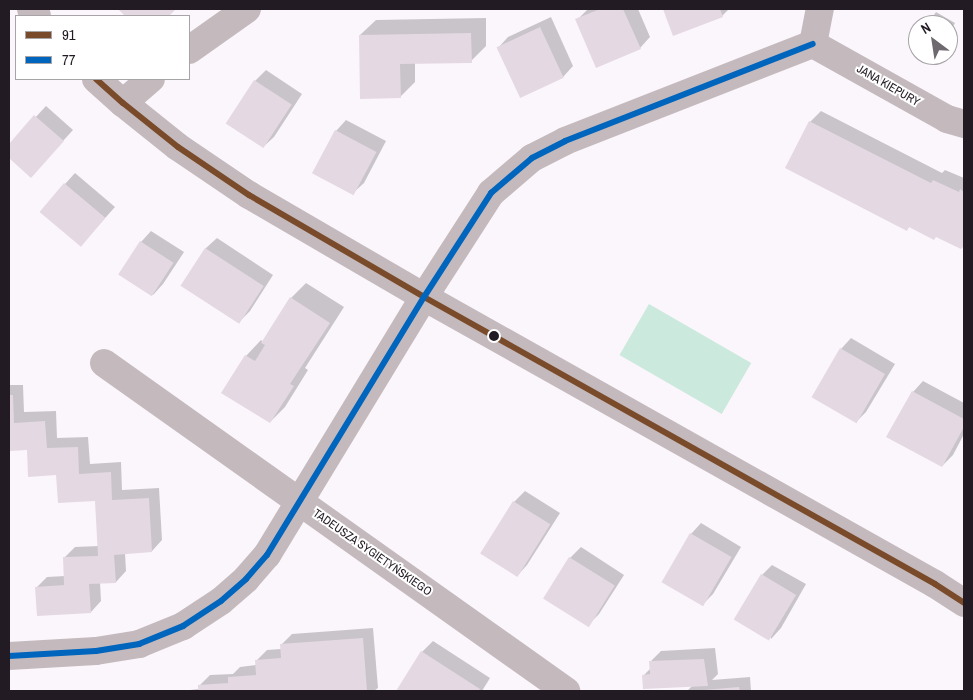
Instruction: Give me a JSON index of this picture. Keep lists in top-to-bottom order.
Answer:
{
  "streets": {
    "street": ["JANA KIEPURY", "TADEUSZA SYGIETYŃSKIEGO"]
  },
  "lines": ["transit line 77", "transit line 91"],
  "legend": ["91", "77"],
  "north": "top left"
}
